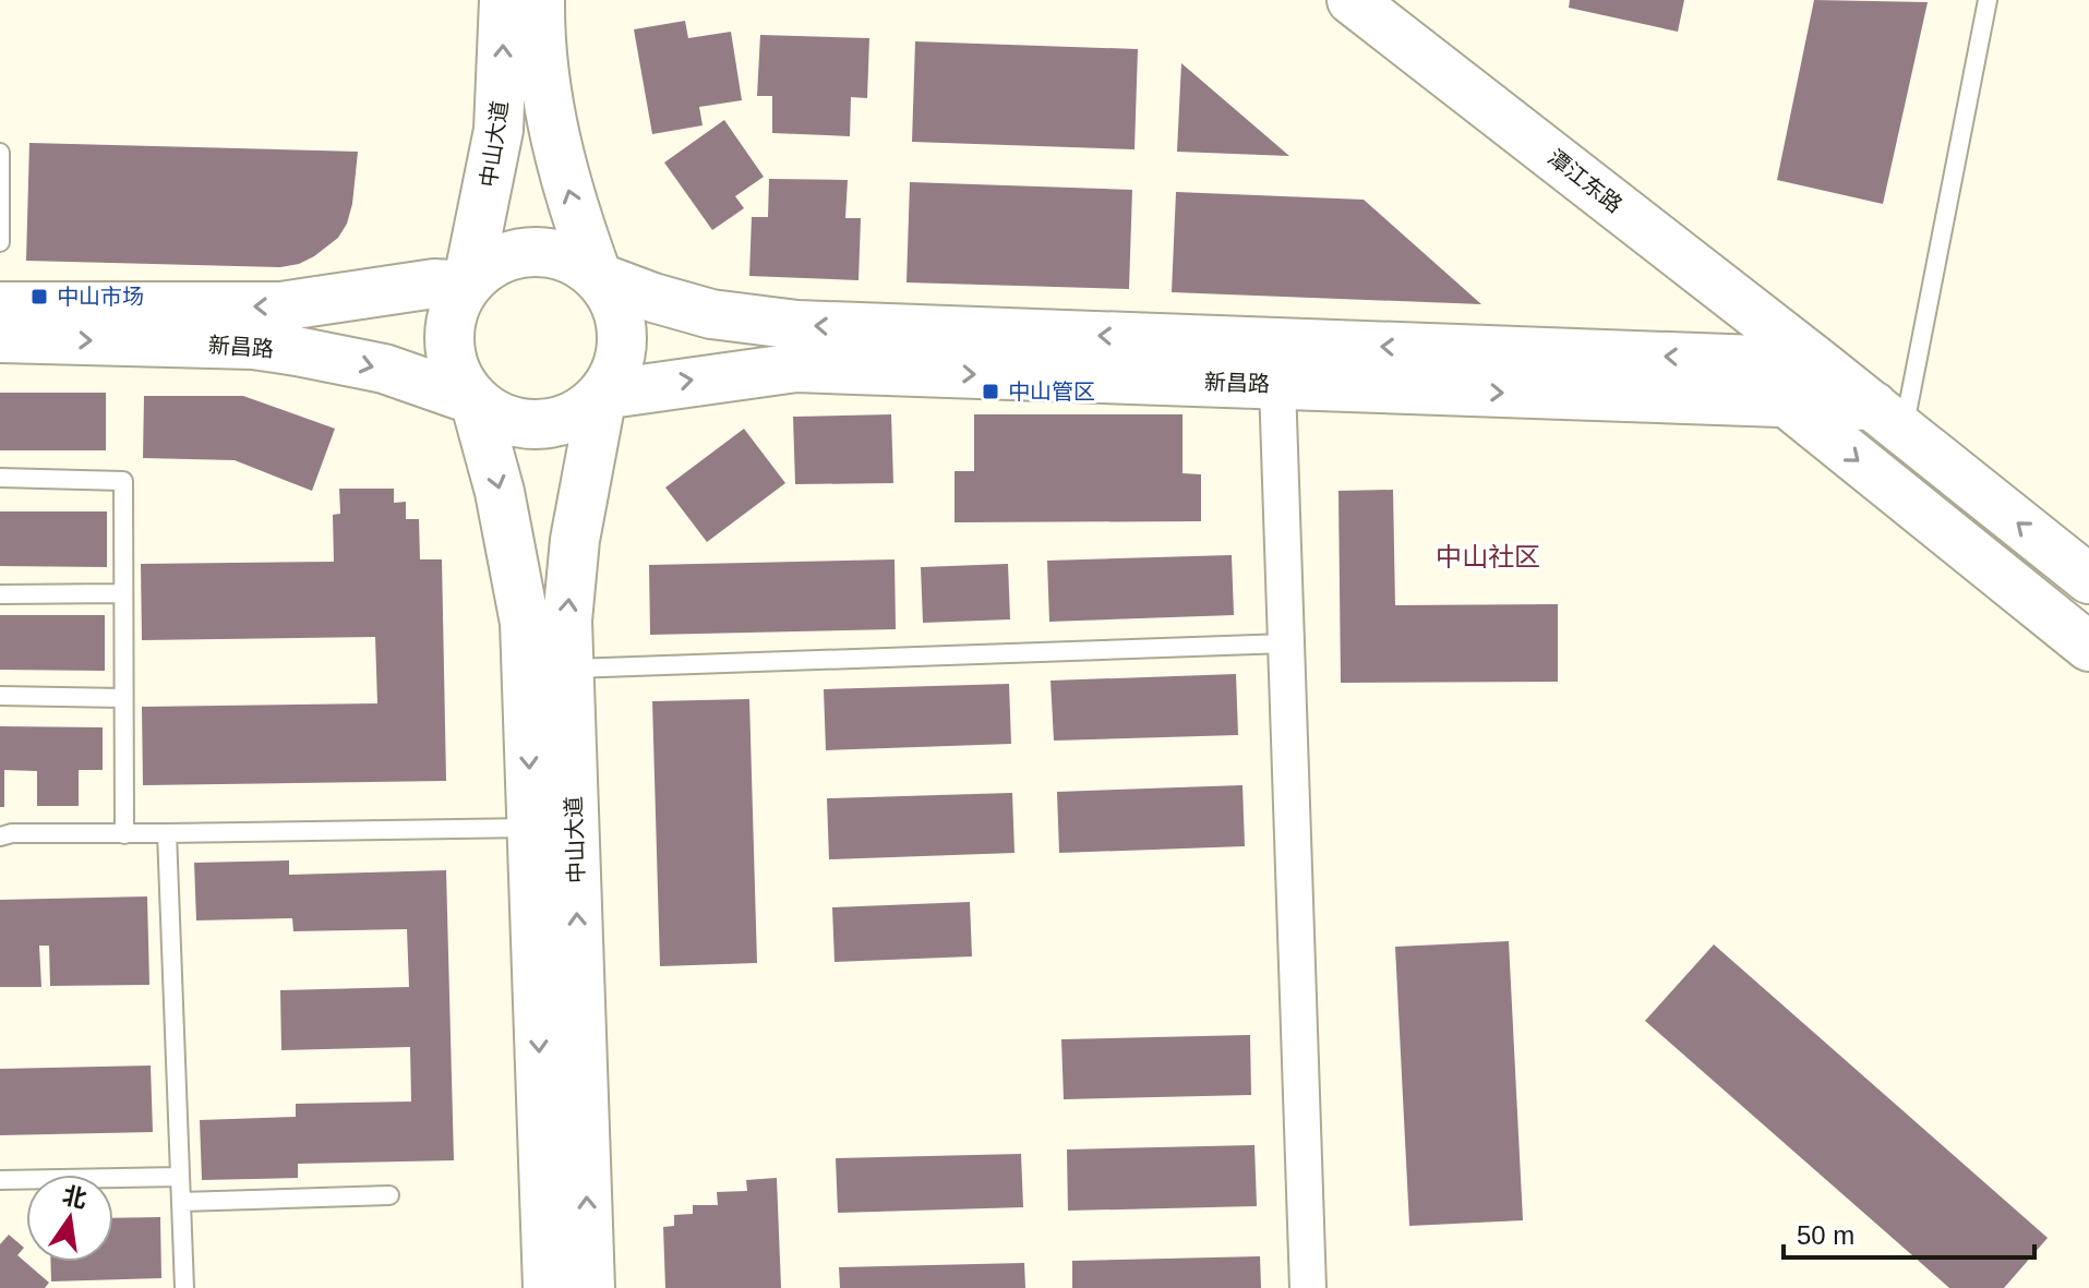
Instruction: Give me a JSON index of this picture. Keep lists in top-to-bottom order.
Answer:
{
  "streets": {
    "main road": ["中山大道", "潭江东路", "新昌路"]
  },
  "crossings": [
    ["中山大道", "新昌路"],
    ["潭江东路", "新昌路"]
  ],
  "districts": ["中山社区"],
  "places": {
    "transit": ["中山市场", "中山管区"]
  },
  "scale_bar": "50 m",
  "north": "top"
}
